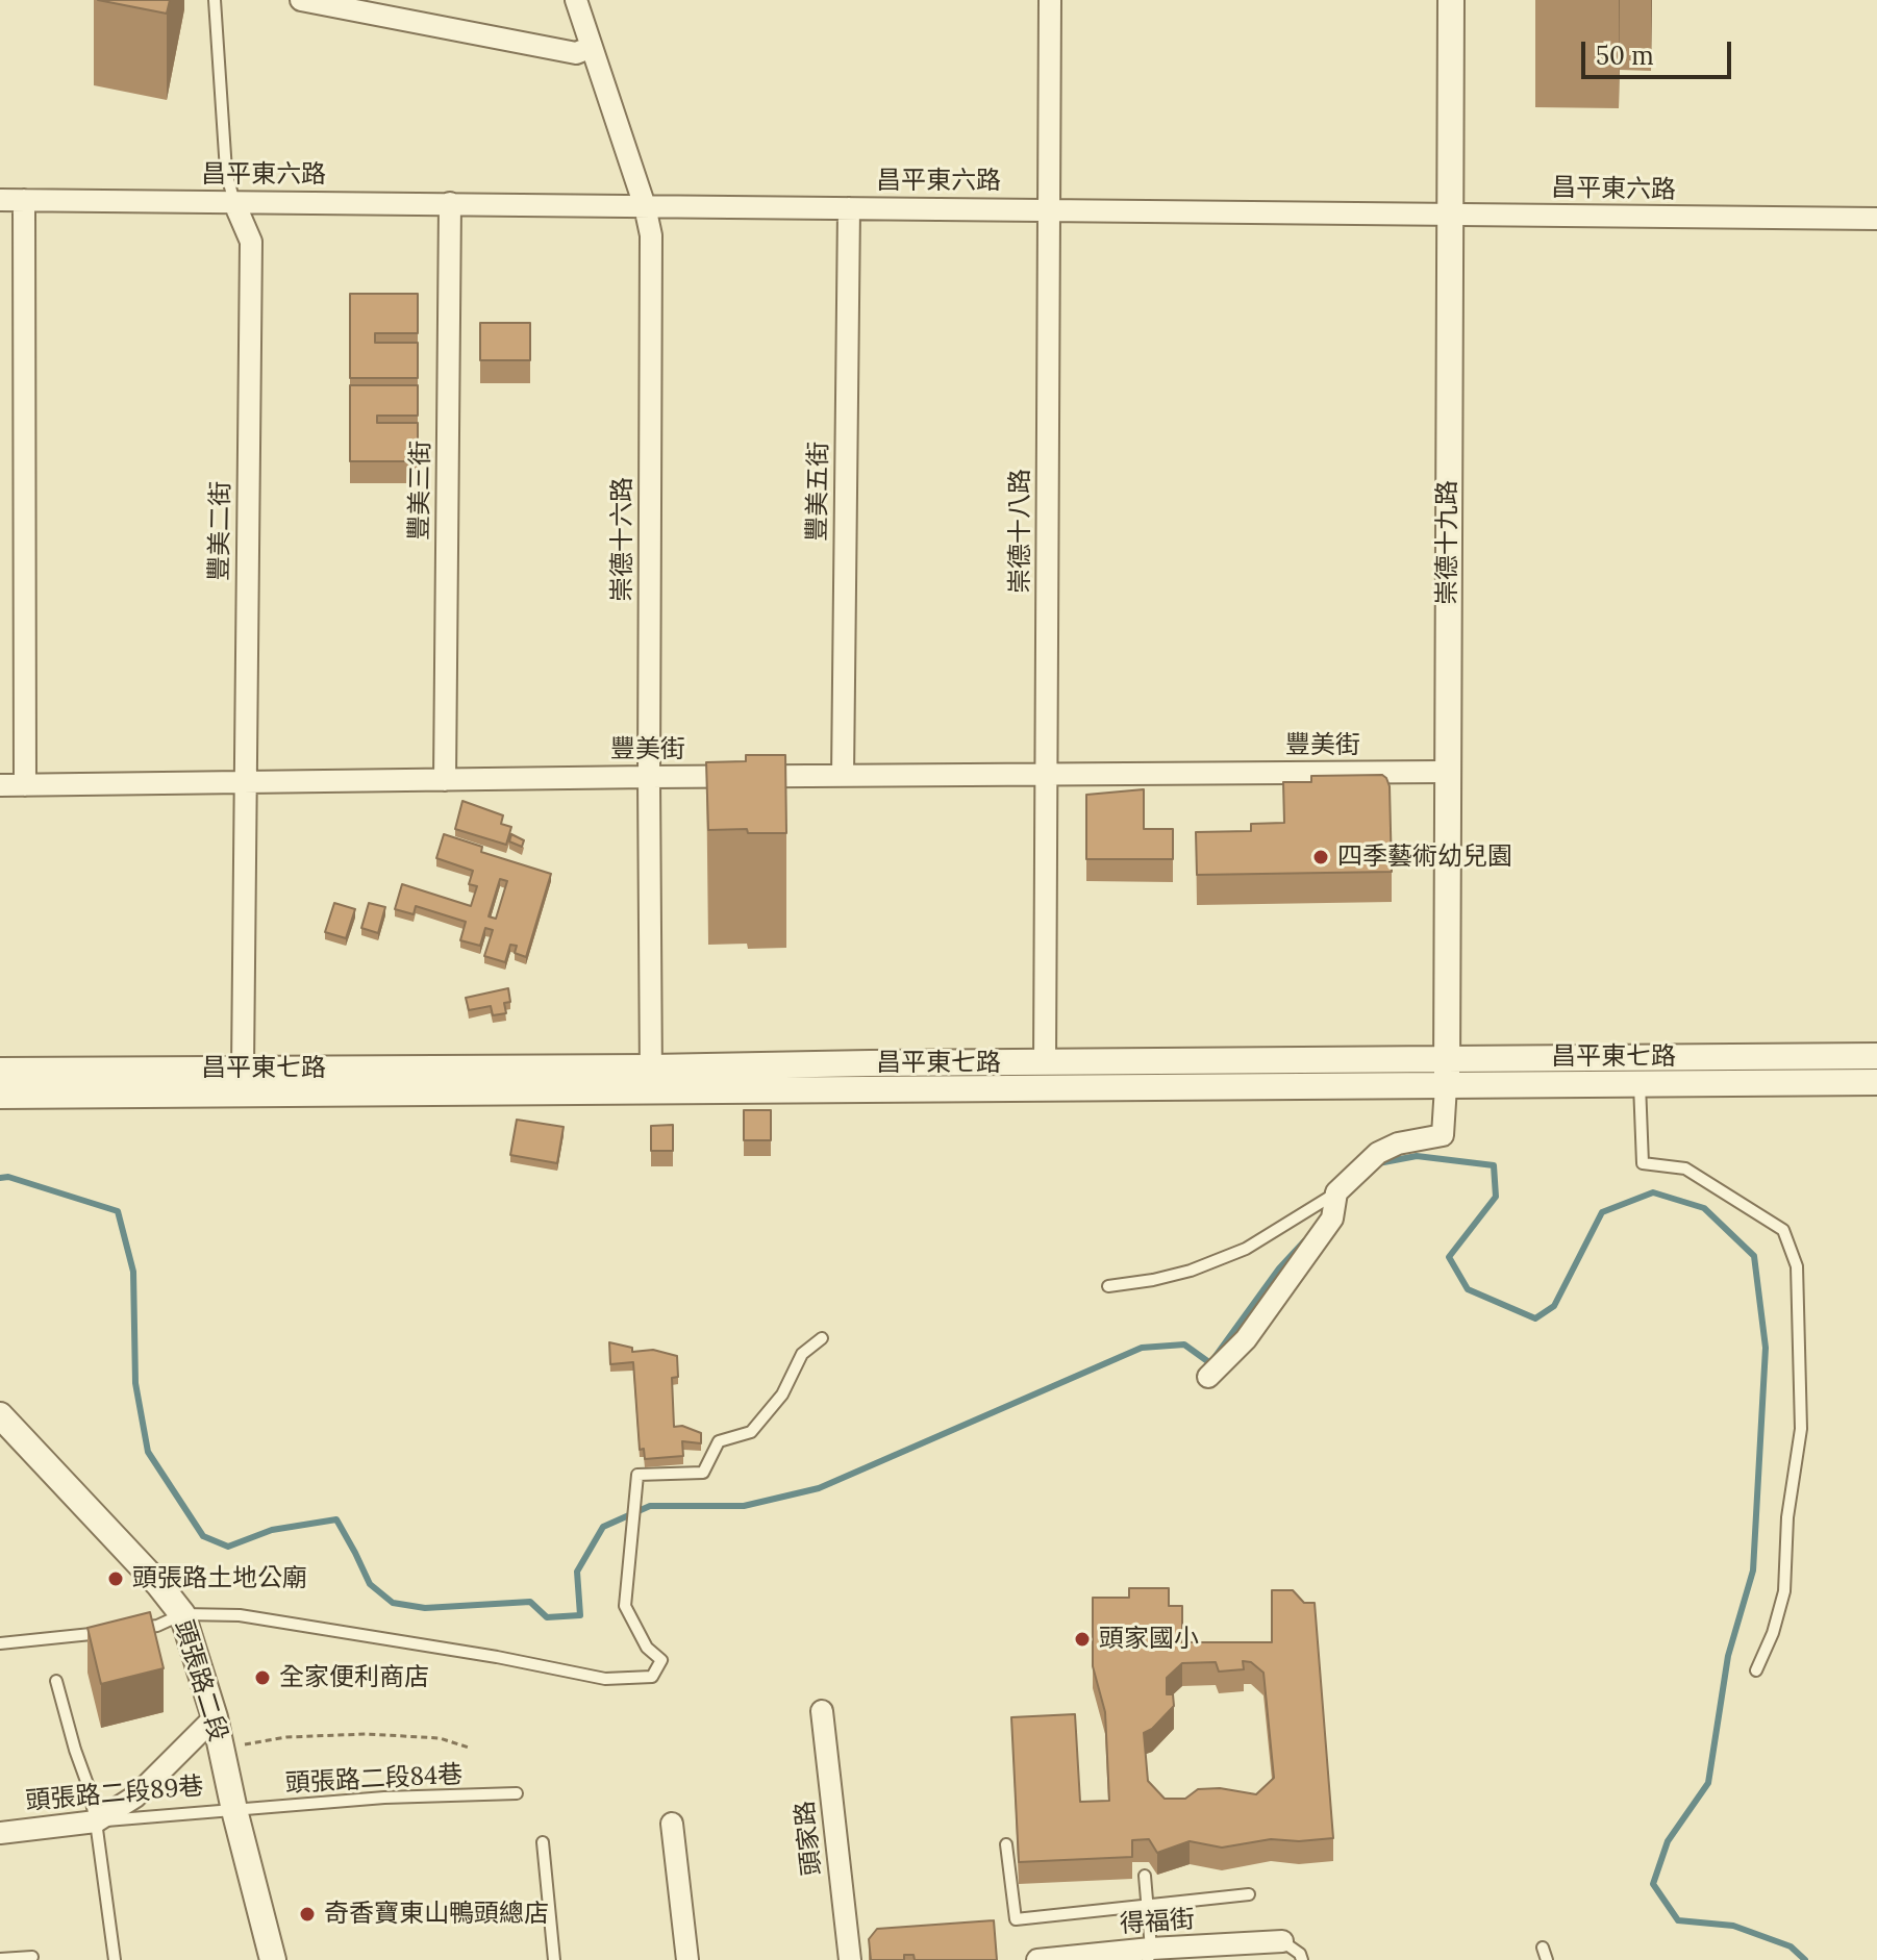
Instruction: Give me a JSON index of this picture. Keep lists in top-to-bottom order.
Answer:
{
  "streets": {
    "street": [
      "昌平東六路",
      "豐美三街",
      "豐美五街",
      "豐美二街",
      "崇德十八路",
      "崇德十六路",
      "崇德十九路",
      "豐美街",
      "昌平東七路",
      "頭張路二段",
      "頭張路二段89巷",
      "頭家路",
      "得福街"
    ],
    "lane": ["頭張路二段84巷"]
  },
  "crossings": [
    ["昌平東六路", "豐美三街"],
    ["昌平東六路", "豐美五街"],
    ["昌平東六路", "豐美二街"],
    ["昌平東六路", "崇德十八路"],
    ["昌平東六路", "崇德十六路"],
    ["昌平東六路", "崇德十九路"],
    ["豐美三街", "豐美街"],
    ["豐美五街", "豐美街"],
    ["豐美二街", "豐美街"],
    ["豐美二街", "昌平東七路"],
    ["崇德十八路", "豐美街"],
    ["崇德十八路", "昌平東七路"],
    ["崇德十六路", "豐美街"],
    ["崇德十六路", "昌平東七路"],
    ["崇德十九路", "豐美街"],
    ["崇德十九路", "昌平東七路"],
    ["頭張路二段", "頭張路二段84巷"],
    ["頭張路二段", "頭張路二段89巷"],
    ["頭張路二段84巷", "頭張路二段89巷"]
  ],
  "places": [
    "四季藝術幼兒園",
    "頭張路土地公廟",
    "頭家國小",
    "全家便利商店",
    "奇香寶東山鴨頭總店"
  ],
  "scale_bar": "50 m"
}
